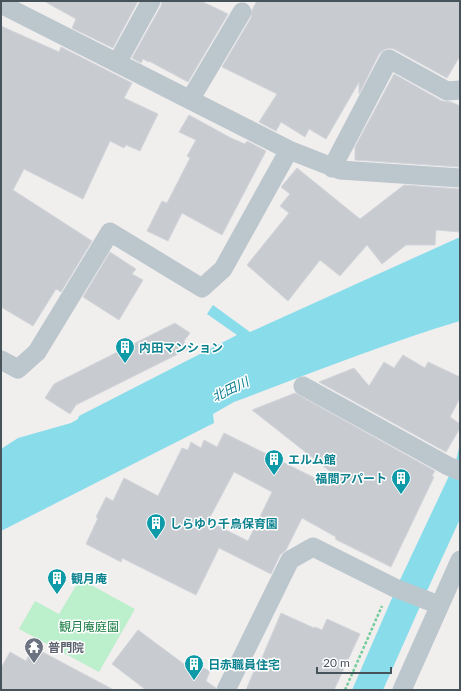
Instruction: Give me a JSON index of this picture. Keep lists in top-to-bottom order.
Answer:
{
  "water": ["北田川"],
  "parks": ["観月庵庭園"],
  "places": {
    "building": [
      "内田マンション",
      "エルム館",
      "福間アパート",
      "しらゆり千鳥保育園",
      "観月庵",
      "日赤職員住宅"
    ],
    "temple": ["普門院"]
  },
  "scale_bar": "20 m"
}
